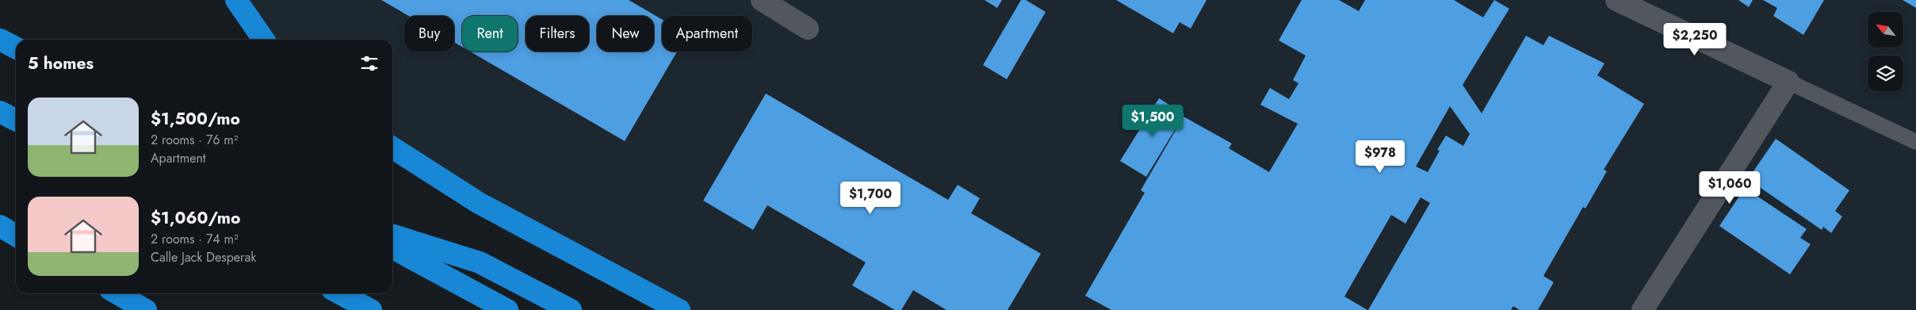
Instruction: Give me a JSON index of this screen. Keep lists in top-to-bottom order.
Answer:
{
  "north": "top left",
  "page": {
    "chip": [
      "Buy",
      "Rent",
      "Filters",
      "New",
      "Apartment"
    ],
    "price": [
      "$2,250",
      "$1,500",
      "$978",
      "$1,060",
      "$1,700"
    ],
    "heading": "5 homes",
    "list": [
      {
        "name": "$1,500/mo",
        "note": "2 rooms · 76 m² · Apartment"
      },
      {
        "name": "$1,060/mo",
        "note": "2 rooms · 74 m² · Calle Jack Desperak"
      }
    ]
  }
}
